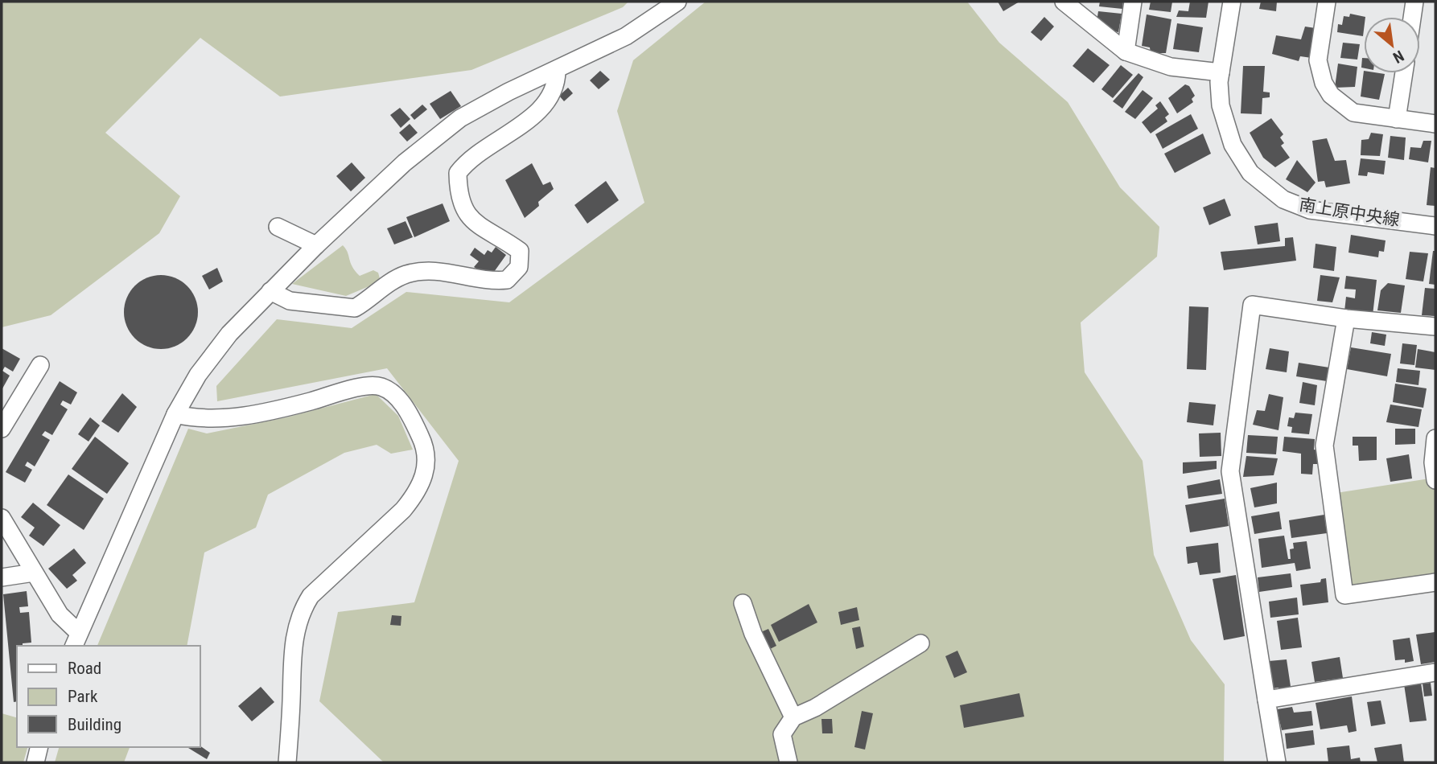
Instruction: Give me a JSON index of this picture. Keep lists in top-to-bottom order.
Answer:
{
  "streets": {
    "street": ["南上原中央線"]
  },
  "legend": ["Road", "Park", "Building"],
  "north": "bottom right"
}
